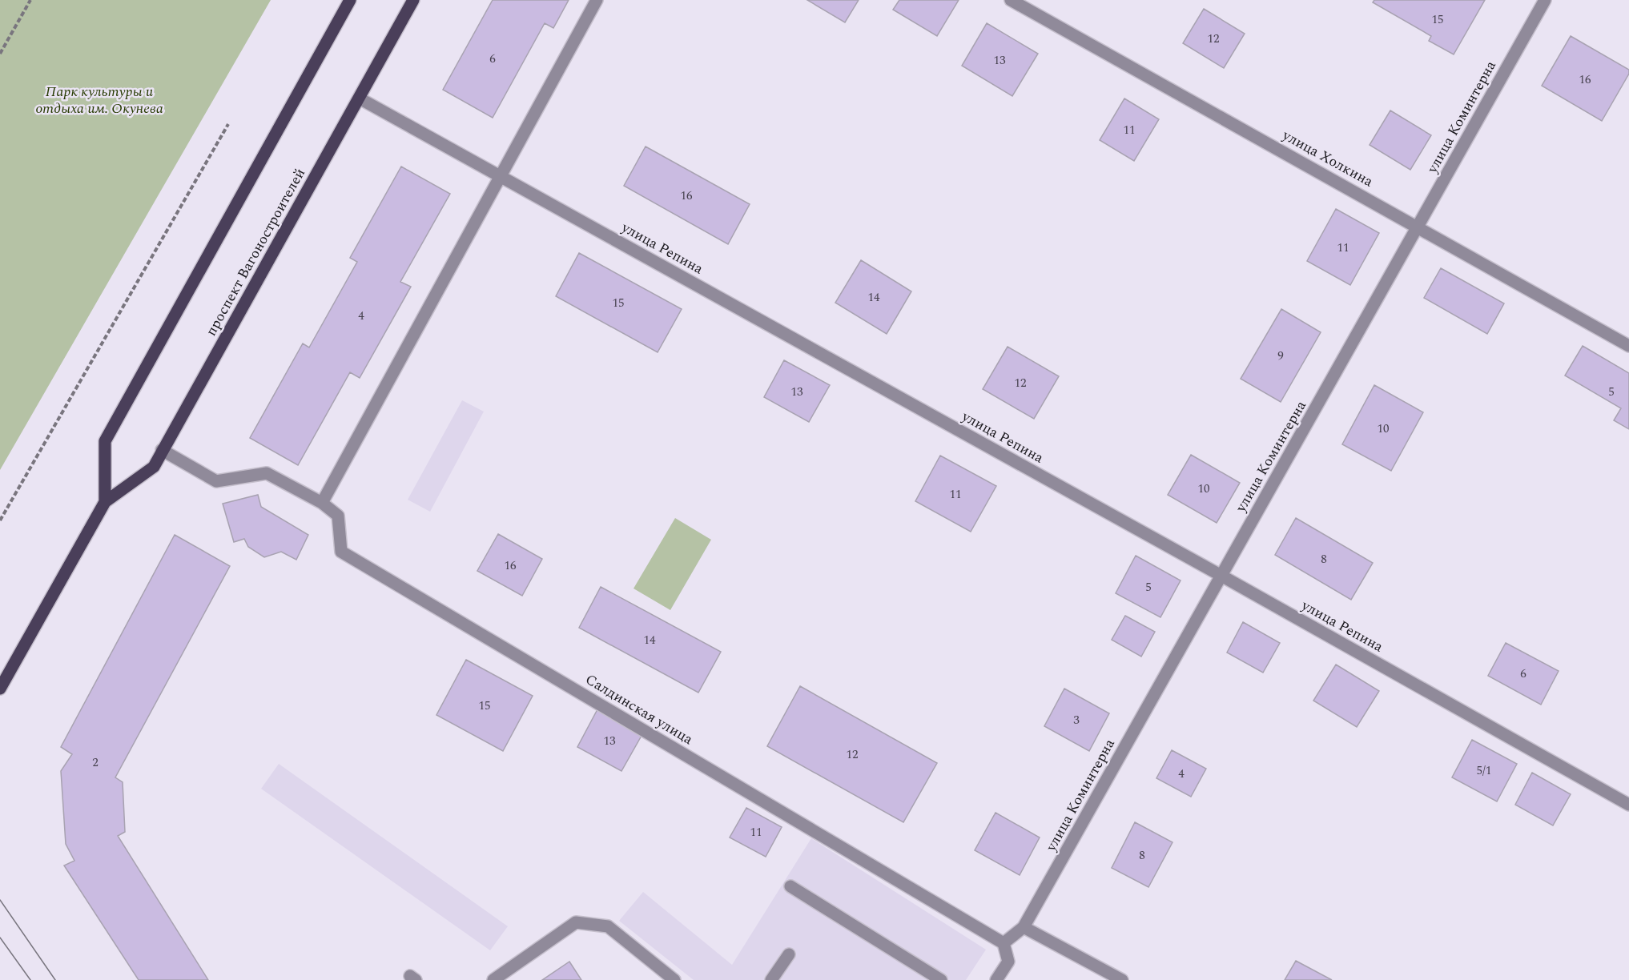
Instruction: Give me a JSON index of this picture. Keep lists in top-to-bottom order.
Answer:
{
  "streets": {
    "main road": ["проспект Вагоностроителей"],
    "street": [
      "улица Коминтерна",
      "улица Холкина",
      "улица Репина",
      "Салдинская улица"
    ]
  },
  "crossings": [
    ["улица Коминтерна", "улица Холкина"],
    ["улица Коминтерна", "улица Репина"],
    ["улица Репина", "проспект Вагоностроителей"],
    ["проспект Вагоностроителей", "Салдинская улица"]
  ],
  "parks": ["Парк культуры и отдыха им. Окунева"],
  "house_numbers": [
    "15",
    "12",
    "6",
    "13",
    "16",
    "11",
    "16",
    "11",
    "14",
    "15",
    "4",
    "9",
    "12",
    "13",
    "5",
    "10",
    "10",
    "11",
    "8",
    "16",
    "5",
    "14",
    "6",
    "15",
    "3",
    "13",
    "12",
    "2",
    "5/1",
    "4",
    "11",
    "8"
  ]
}
